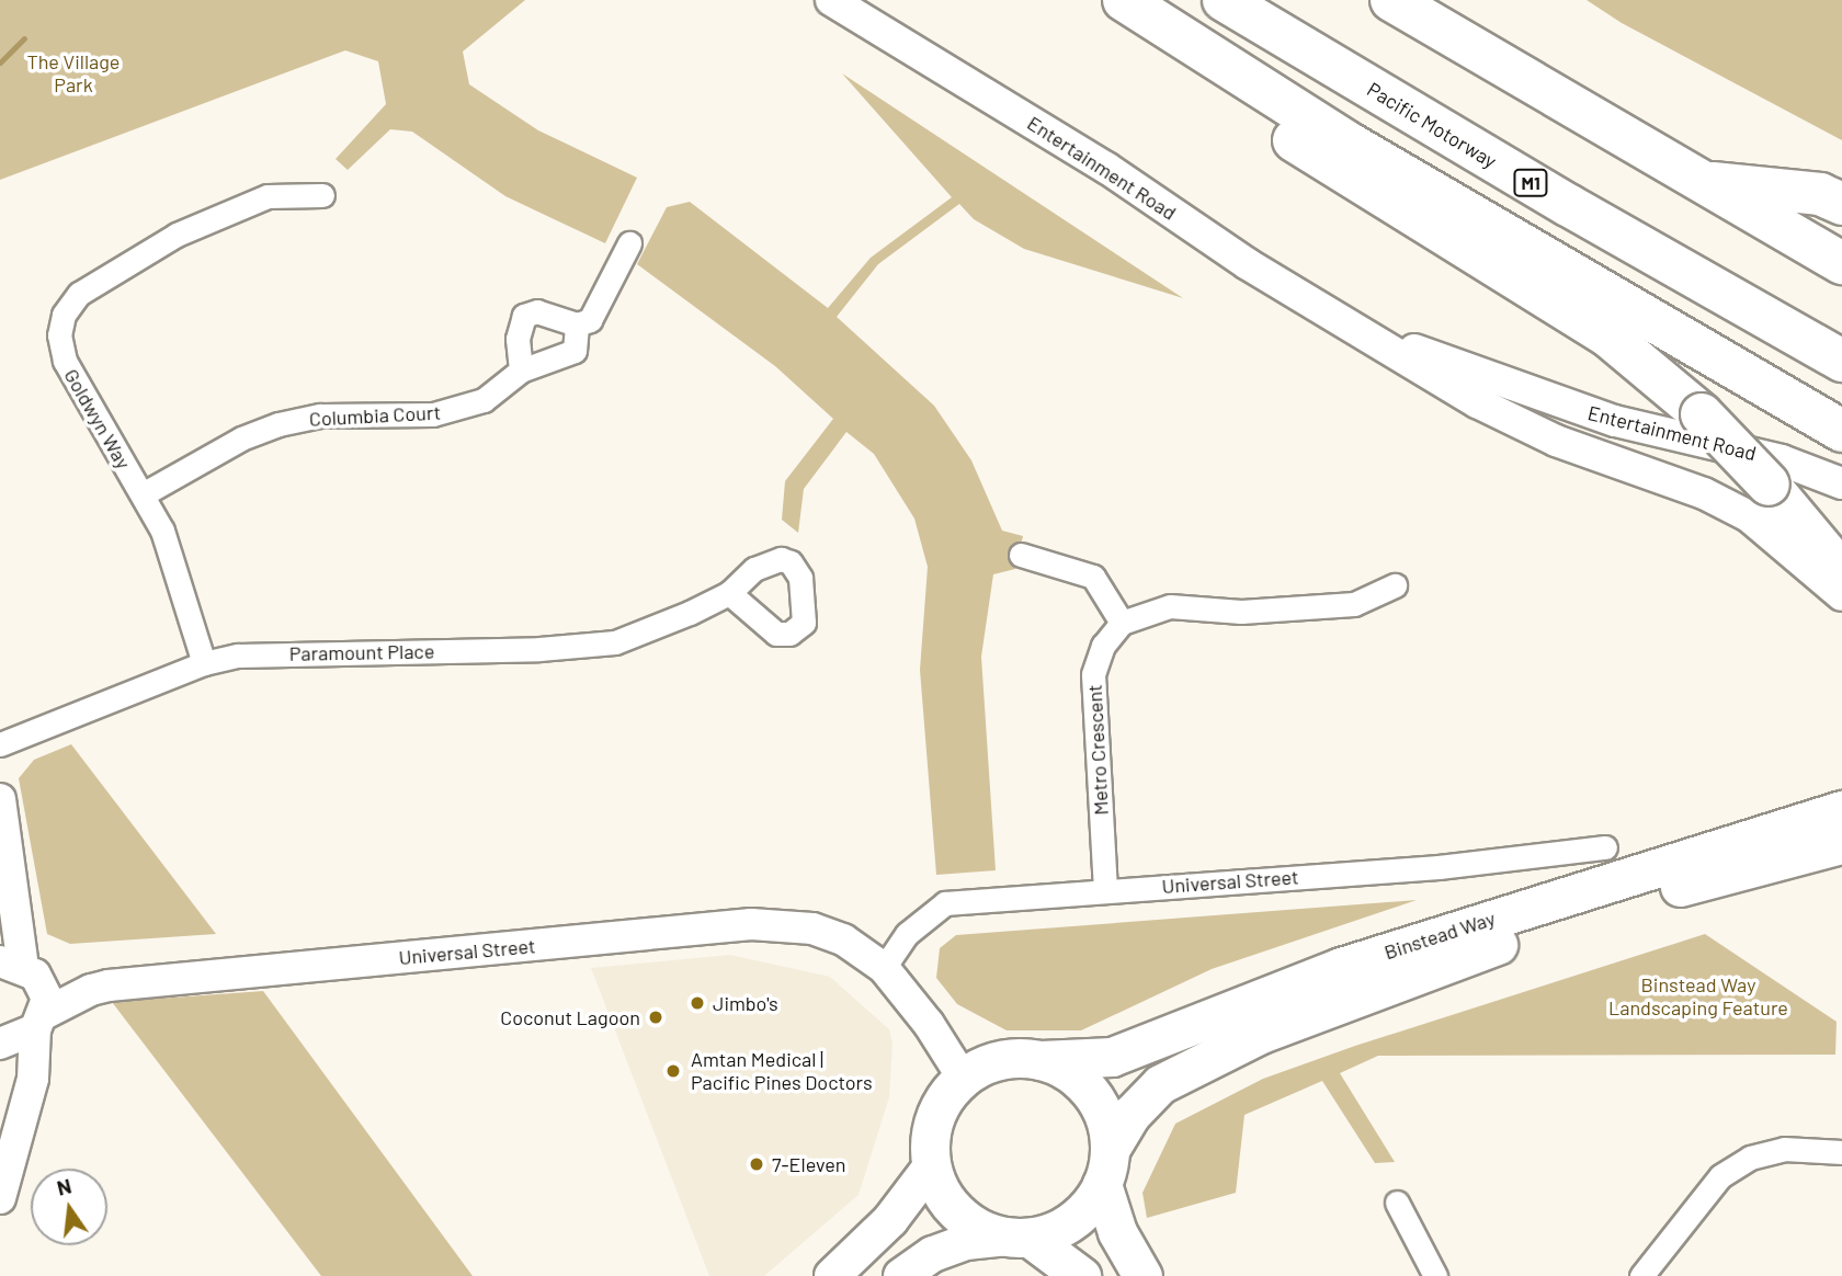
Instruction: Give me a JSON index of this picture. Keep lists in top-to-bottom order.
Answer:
{
  "streets": {
    "highway": ["Pacific Motorway", "M1"],
    "main road": ["Binstead Way"],
    "street": [
      "Entertainment Road",
      "Columbia Court",
      "Goldwyn Way",
      "Paramount Place",
      "Metro Crescent",
      "Universal Street"
    ]
  },
  "crossings": [
    ["Columbia Court", "Goldwyn Way"],
    ["Goldwyn Way", "Paramount Place"],
    ["Metro Crescent", "Universal Street"],
    ["Universal Street", "Binstead Way"]
  ],
  "parks": ["The Village Park", "Binstead Way Landscaping Feature"],
  "places": [
    "Jimbo's",
    "Coconut Lagoon",
    "Amtan Medical | Pacific Pines Doctors",
    "7-Eleven"
  ],
  "north": "top"
}
